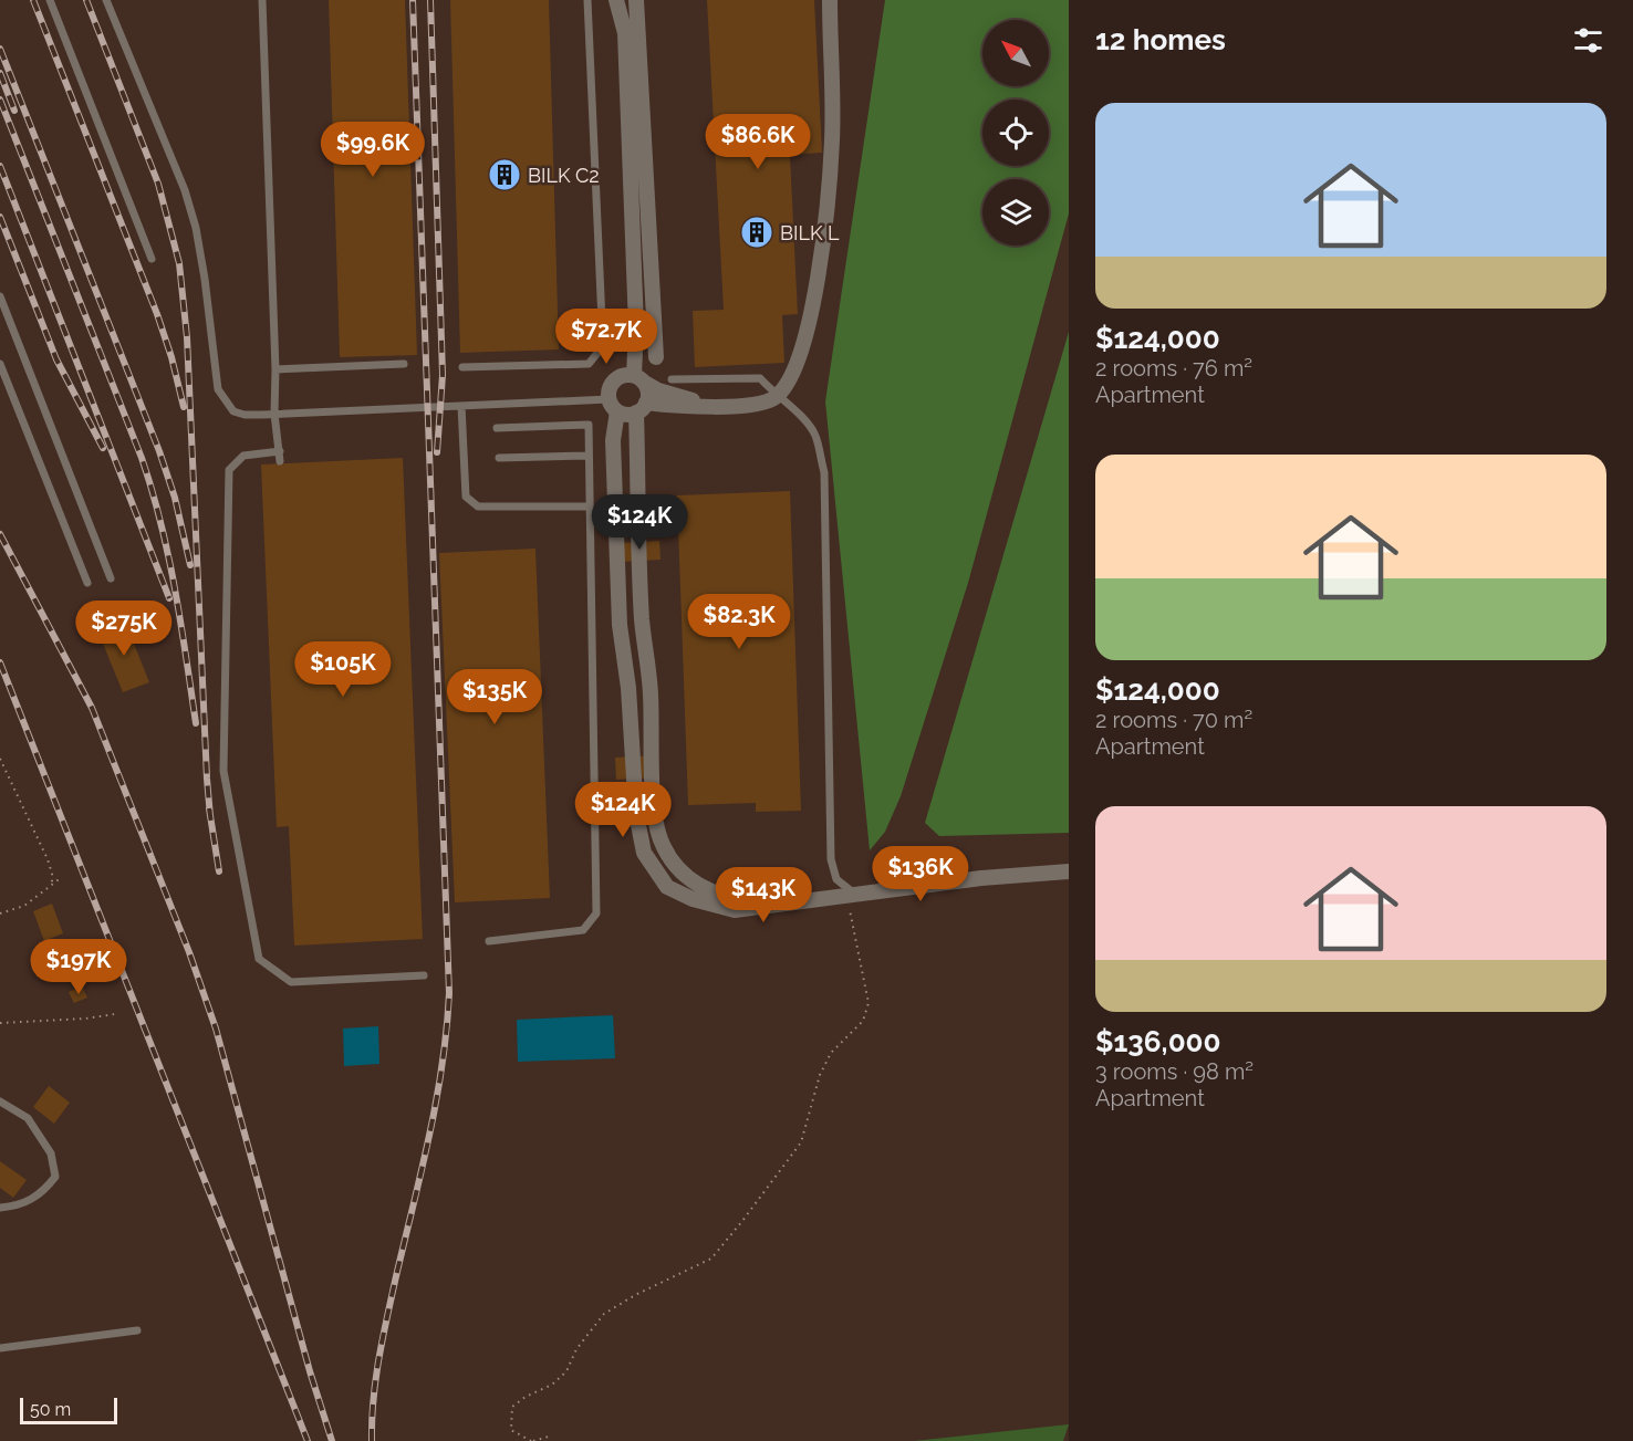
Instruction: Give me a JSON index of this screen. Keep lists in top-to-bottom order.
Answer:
{
  "places": {
    "building": ["BILK C2", "BILK L"]
  },
  "scale_bar": "50 m",
  "north": "top left",
  "page": {
    "heading": "12 homes",
    "list": [
      {
        "name": "$124,000",
        "note": "2 rooms · 76 m² · Apartment"
      },
      {
        "name": "$124,000",
        "note": "2 rooms · 70 m² · Apartment"
      },
      {
        "name": "$136,000",
        "note": "3 rooms · 98 m² · Apartment"
      }
    ],
    "price": [
      "$86.6K",
      "$99.6K",
      "$72.7K",
      "$124K",
      "$82.3K",
      "$275K",
      "$105K",
      "$135K",
      "$124K",
      "$136K",
      "$143K",
      "$197K"
    ],
    "scale": "50 m"
  }
}
